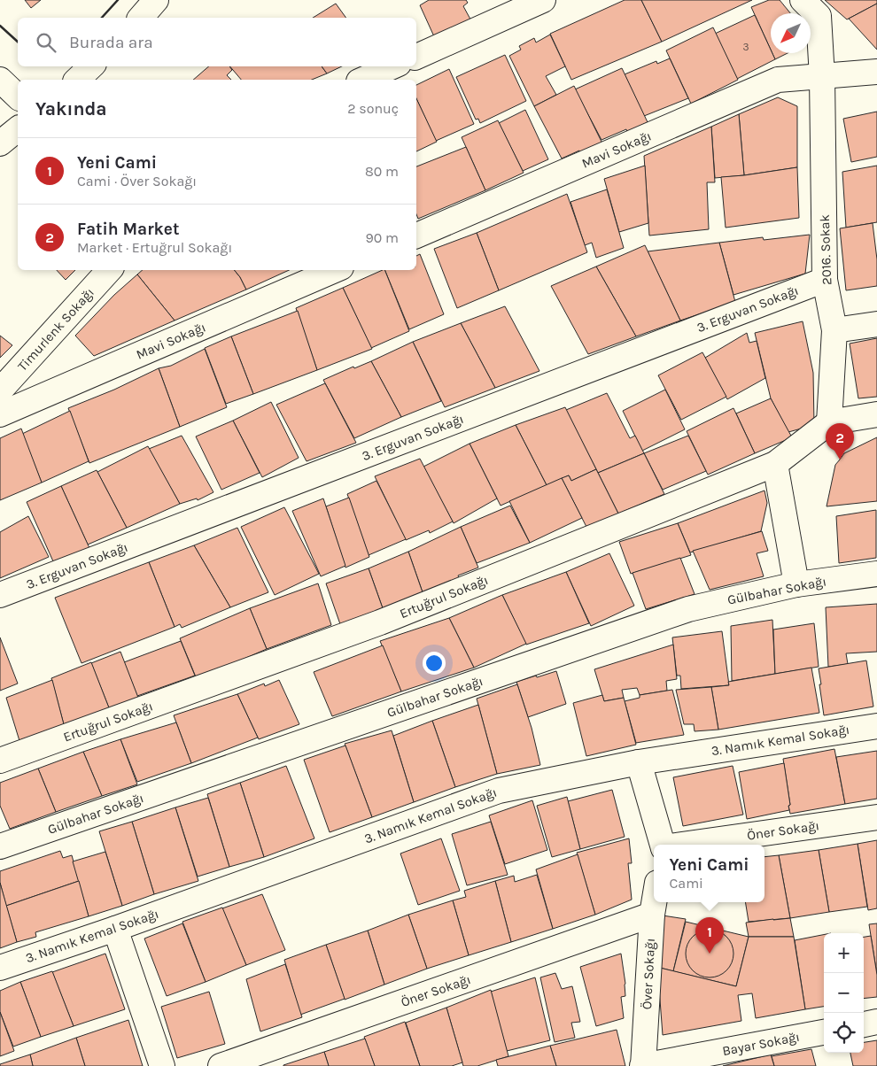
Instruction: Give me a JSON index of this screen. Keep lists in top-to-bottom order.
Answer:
{
  "streets": {
    "street": [
      "Mavi Sokağı",
      "2016. Sokak",
      "3. Erguvan Sokağı",
      "Timurlenk Sokağı",
      "Gülbahar Sokağı",
      "Ertuğrul Sokağı",
      "3. Namık Kemal Sokağı",
      "Öner Sokağı",
      "Över Sokağı",
      "Bayar Sokağı"
    ]
  },
  "crossings": [
    ["Mavi Sokağı", "2016. Sokak"],
    ["2016. Sokak", "3. Erguvan Sokağı"],
    ["2016. Sokak", "Ertuğrul Sokağı"],
    ["Öner Sokağı", "Över Sokağı"],
    ["Över Sokağı", "Bayar Sokağı"]
  ],
  "house_numbers": ["3"],
  "north": "bottom left",
  "page": {
    "search": "Burada ara",
    "heading": ["Yakında", "2 sonuç"],
    "list": [
      {
        "mark": "1",
        "name": "Yeni Cami",
        "note": "Cami · Över Sokağı",
        "value": "80 m"
      },
      {
        "mark": "2",
        "name": "Fatih Market",
        "note": "Market · Ertuğrul Sokağı",
        "value": "90 m"
      }
    ],
    "pins": ["2", "1"],
    "popup": ["Yeni Cami", "Cami"],
    "map_buttons": ["+", "−"]
  }
}
